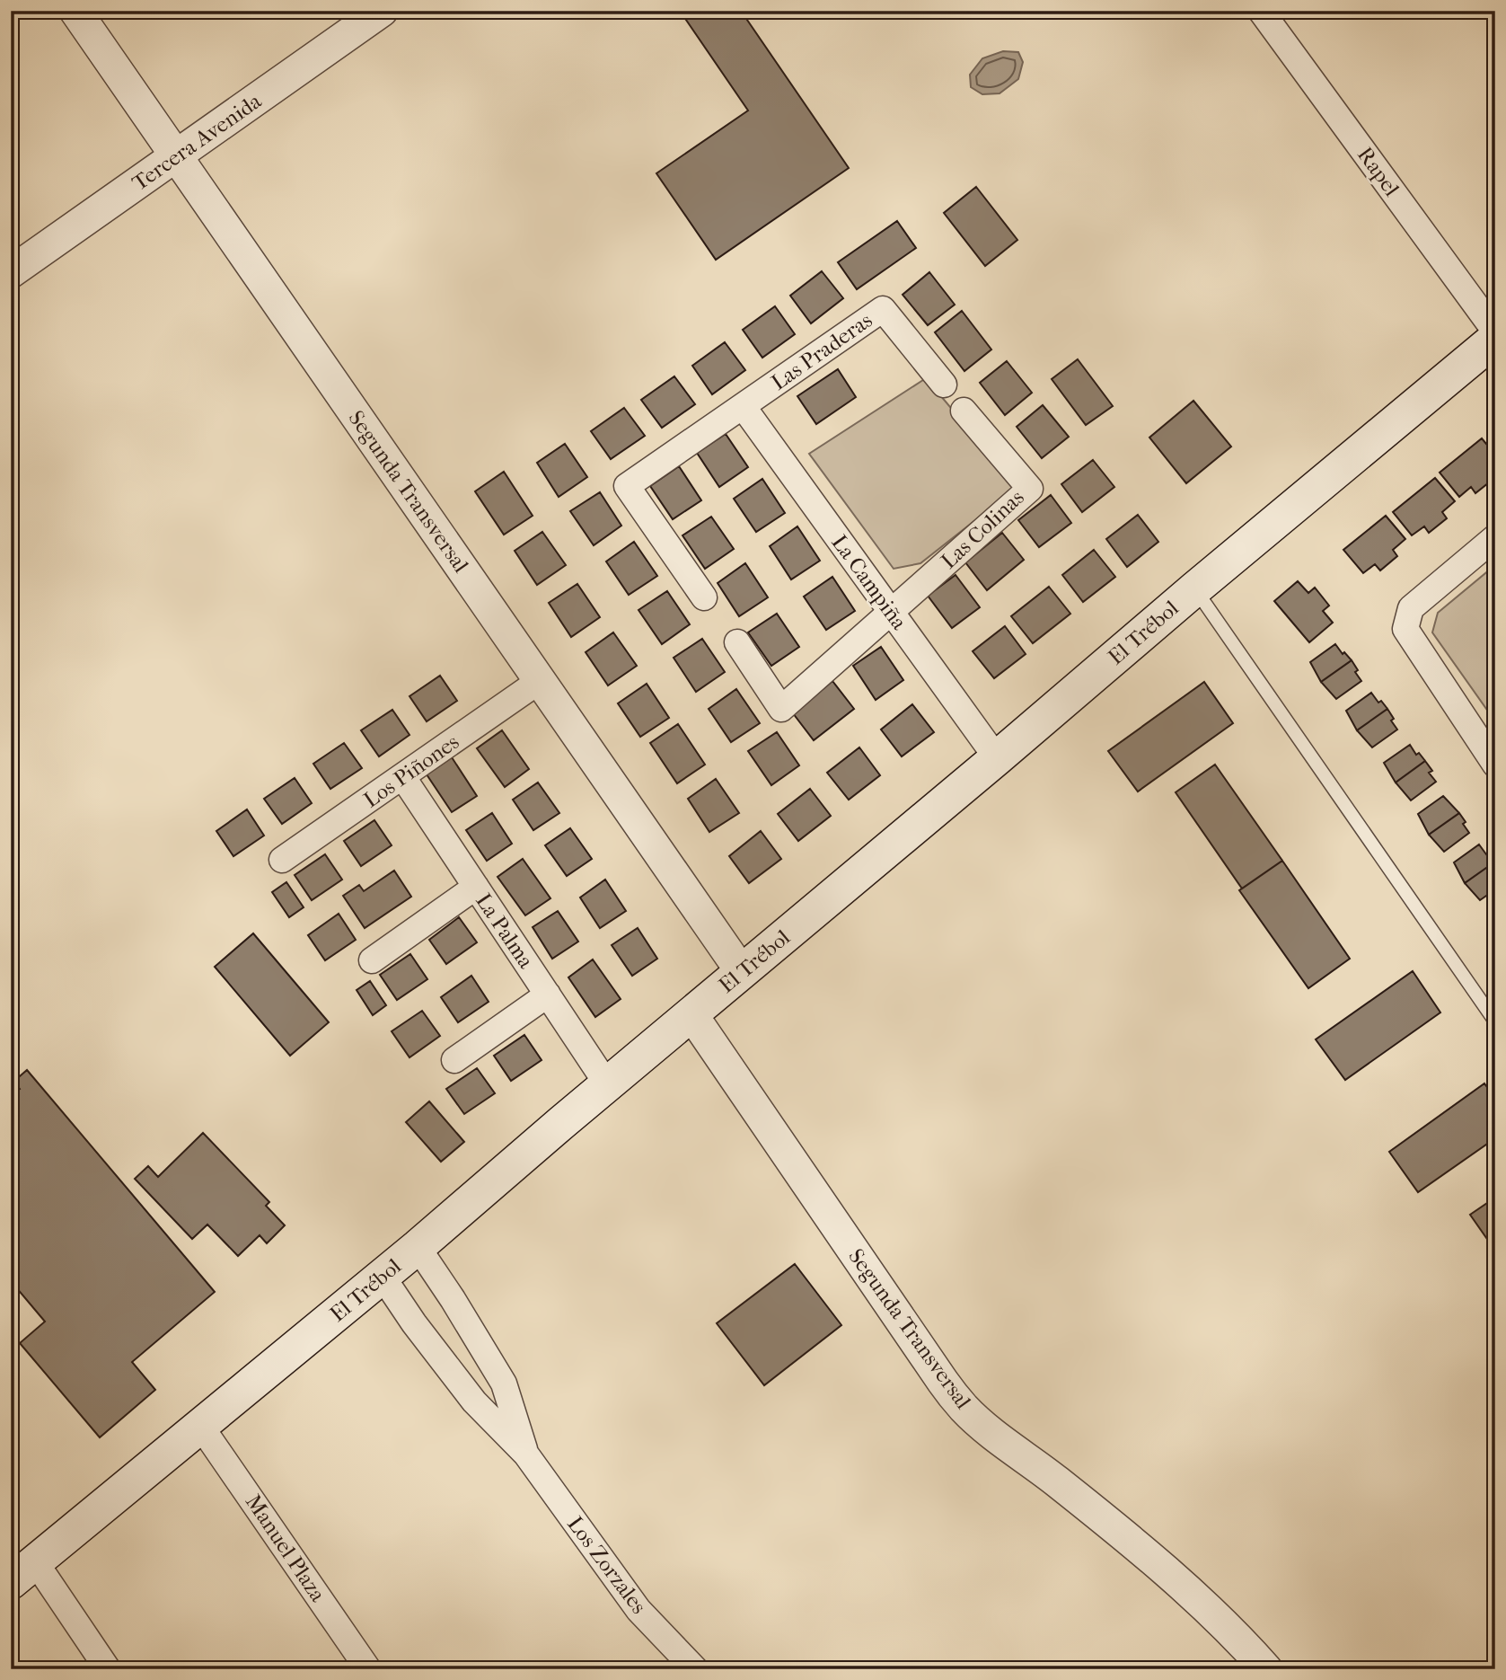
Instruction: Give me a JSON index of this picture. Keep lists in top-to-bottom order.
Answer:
{
  "streets": {
    "main road": ["El Trébol"],
    "street": [
      "Tercera Avenida",
      "Rapel",
      "Las Praderas",
      "Segunda Transversal",
      "Las Colinas",
      "La Campiña",
      "Los Piñones",
      "La Palma",
      "Manuel Plaza",
      "Los Zorzales"
    ]
  },
  "crossings": [
    ["Tercera Avenida", "Segunda Transversal"],
    ["Las Praderas", "La Campiña"],
    ["Segunda Transversal", "El Trébol"],
    ["Segunda Transversal", "Los Piñones"],
    ["Las Colinas", "La Campiña"],
    ["La Campiña", "El Trébol"],
    ["El Trébol", "La Palma"],
    ["El Trébol", "Manuel Plaza"],
    ["El Trébol", "Los Zorzales"],
    ["Los Piñones", "La Palma"]
  ]
}
